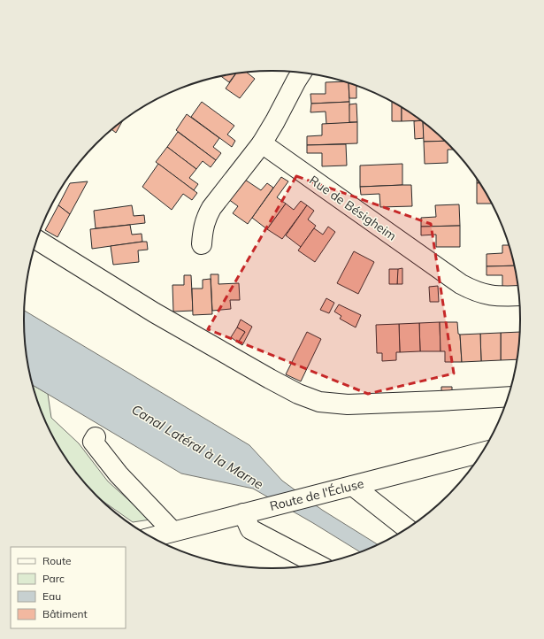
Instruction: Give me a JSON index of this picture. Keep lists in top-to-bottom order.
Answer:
{
  "streets": {
    "street": ["Rue de Bésigheim", "Route de l'Écluse"]
  },
  "water": ["Canal Latéral à la Marne"],
  "legend": [
    "Route",
    "Parc",
    "Eau",
    "Bâtiment"
  ]
}
